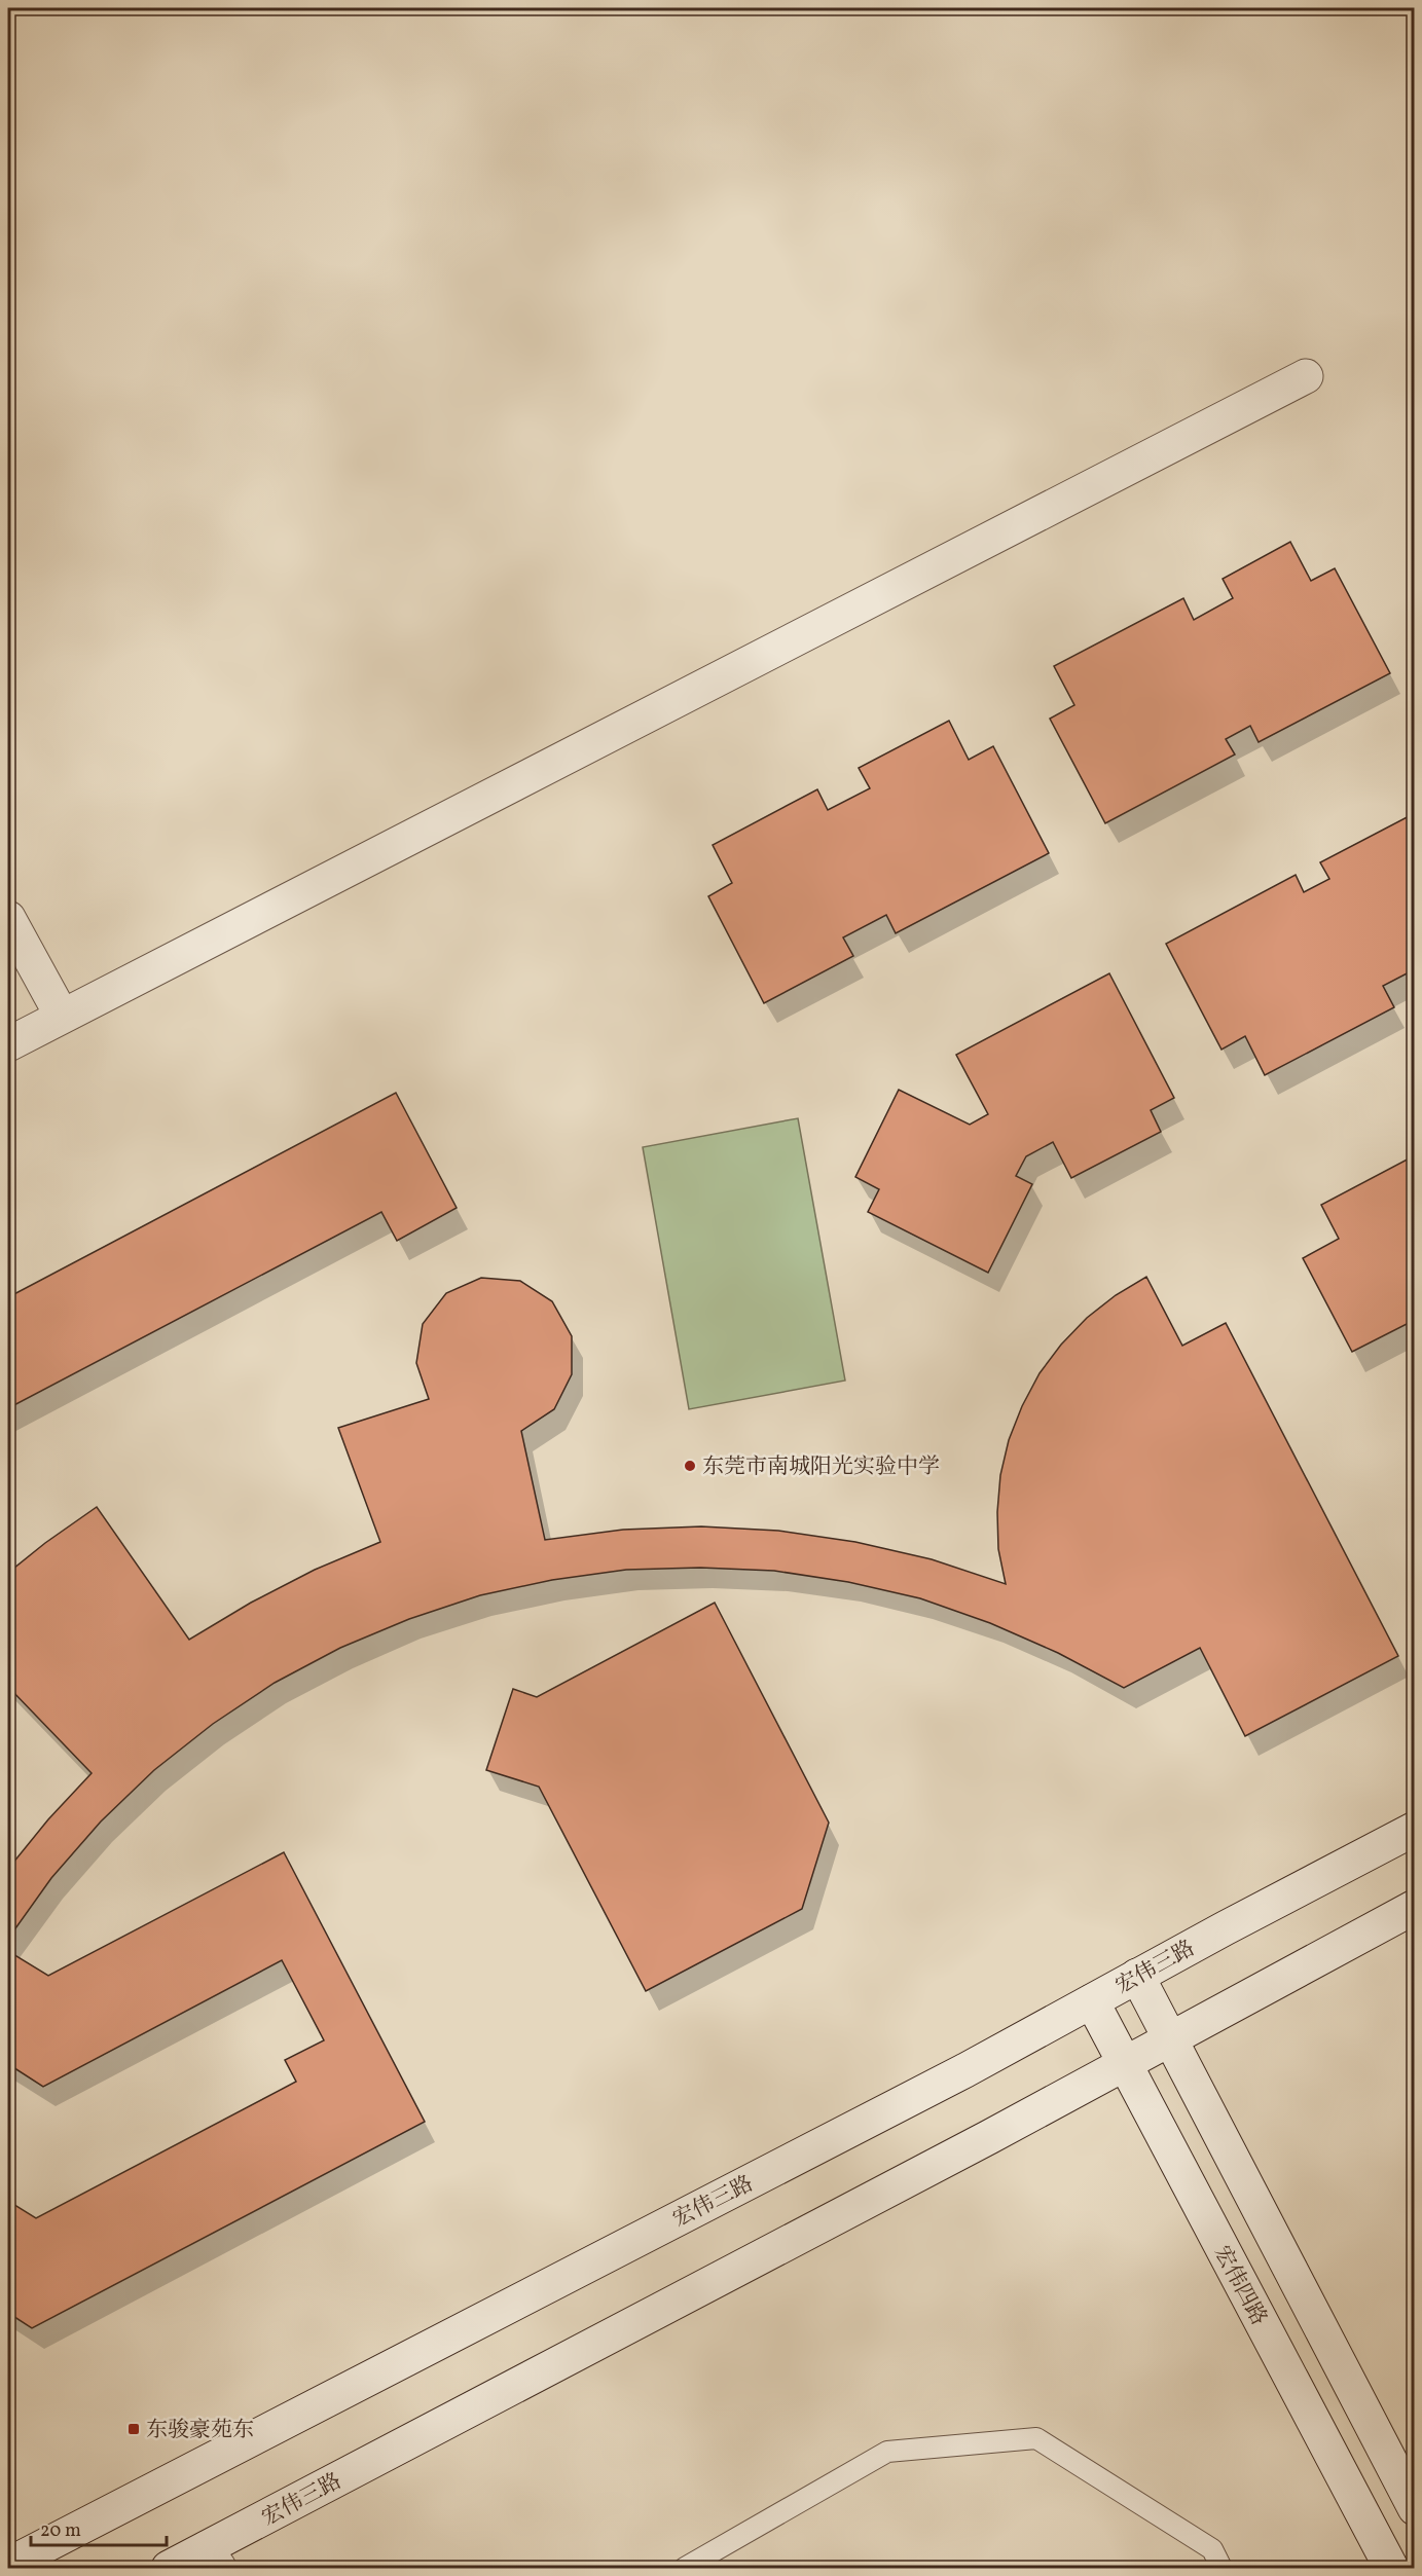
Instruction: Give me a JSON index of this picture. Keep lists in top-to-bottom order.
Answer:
{
  "streets": {
    "main road": ["宏伟三路", "宏伟四路"]
  },
  "crossings": [
    ["宏伟三路", "宏伟四路"]
  ],
  "places": {
    "other": ["东莞市南城阳光实验中学"],
    "transit": ["东骏豪苑东"]
  },
  "scale_bar": "20 m"
}
